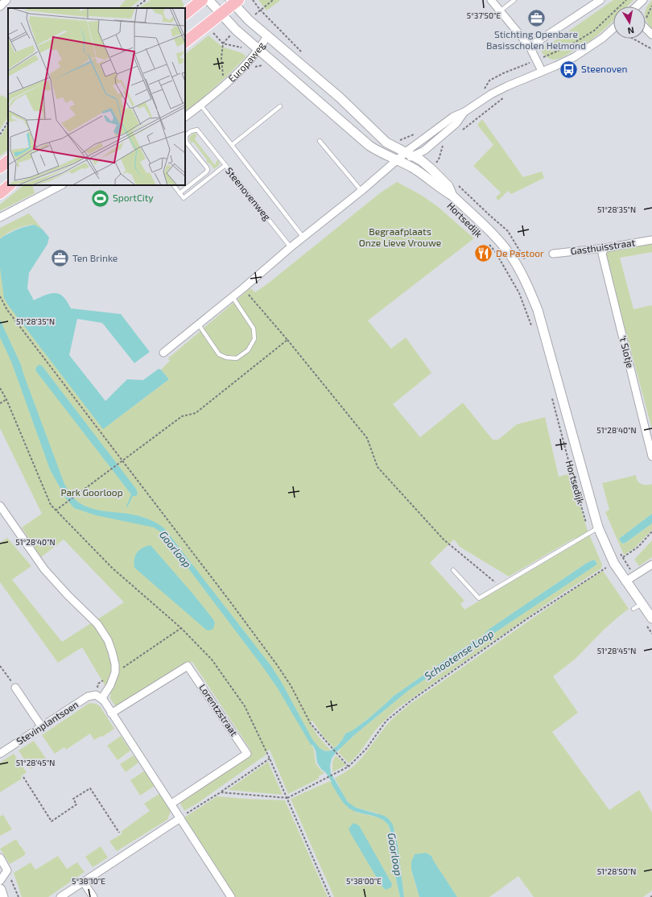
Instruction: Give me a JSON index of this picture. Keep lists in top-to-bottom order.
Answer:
{
  "streets": {
    "street": [
      "Europaweg",
      "Hortsedijk",
      "Gasthuisstraat",
      "'t Slotje",
      "Lorentzstraat",
      "Stevinplantsoen"
    ],
    "lane": ["Steenovenweg"]
  },
  "crossings": [
    ["Europaweg", "Steenovenweg"],
    ["Europaweg", "Hortsedijk"],
    ["Gasthuisstraat", "'t Slotje"]
  ],
  "water": ["Goorloop", "Schootense Loop"],
  "parks": ["Begraafplaats Onze Lieve Vrouwe", "Park Goorloop"],
  "places": {
    "office": ["Stichting Openbare Basisscholen Helmond", "Ten Brinke"],
    "bus stop": ["Steenoven"],
    "sports": ["SportCity"],
    "restaurant": ["De Pastoor"]
  },
  "north": "bottom",
  "coordinates": [
    "5°37'50\"E",
    "51°28'35\"N",
    "51°28'40\"N",
    "51°28'45\"N",
    "51°28'50\"N",
    "5°38'10\"E",
    "5°38'00\"E"
  ]
}
